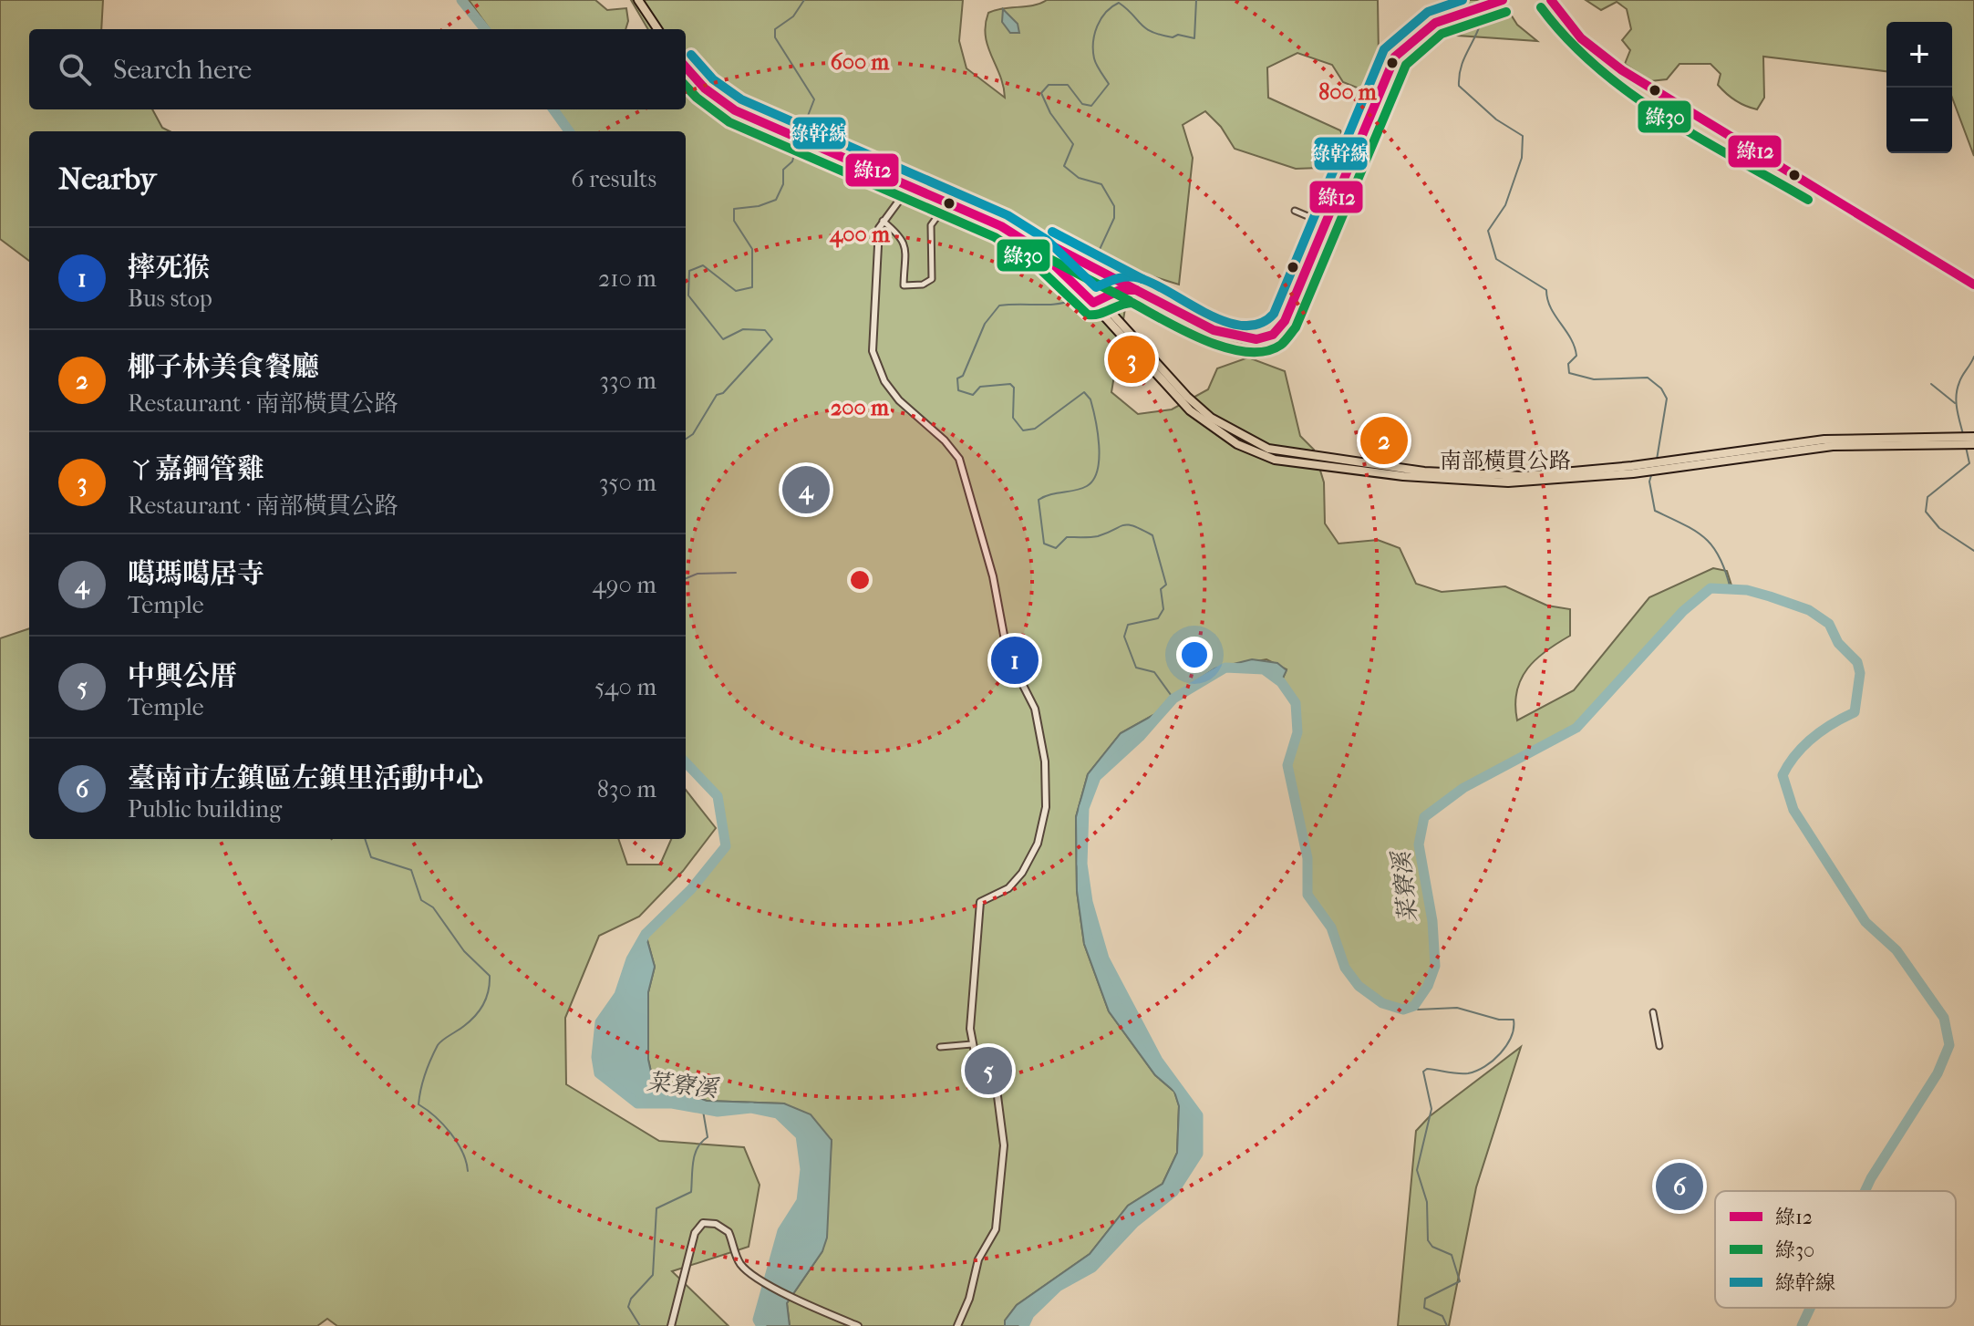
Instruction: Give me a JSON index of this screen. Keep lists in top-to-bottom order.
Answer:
{
  "streets": {
    "main road": ["南部橫貫公路"]
  },
  "water": ["菜竂溪"],
  "lines": ["transit line 綠12", "transit line 綠幹線", "transit line 綠30"],
  "legend": ["綠12", "綠30", "綠幹線"],
  "page": {
    "map_buttons": ["+", "−"],
    "search": "Search here",
    "heading": ["Nearby", "6 results"],
    "list": [
      {
        "mark": "1",
        "name": "摔死猴",
        "note": "Bus stop",
        "value": "210 m"
      },
      {
        "mark": "2",
        "name": "椰子林美食餐廳",
        "note": "Restaurant · 南部橫貫公路",
        "value": "330 m"
      },
      {
        "mark": "3",
        "name": "ㄚ嘉鋼管雞",
        "note": "Restaurant · 南部橫貫公路",
        "value": "350 m"
      },
      {
        "mark": "4",
        "name": "噶瑪噶居寺",
        "note": "Temple",
        "value": "490 m"
      },
      {
        "mark": "5",
        "name": "中興公厝",
        "note": "Temple",
        "value": "540 m"
      },
      {
        "mark": "6",
        "name": "臺南市左鎮區左鎮里活動中心",
        "note": "Public building",
        "value": "830 m"
      }
    ],
    "pins": [
      "3",
      "2",
      "4",
      "1",
      "5",
      "6"
    ]
  },
  "rings": [
    "600 m",
    "800 m",
    "400 m",
    "200 m"
  ]
}
